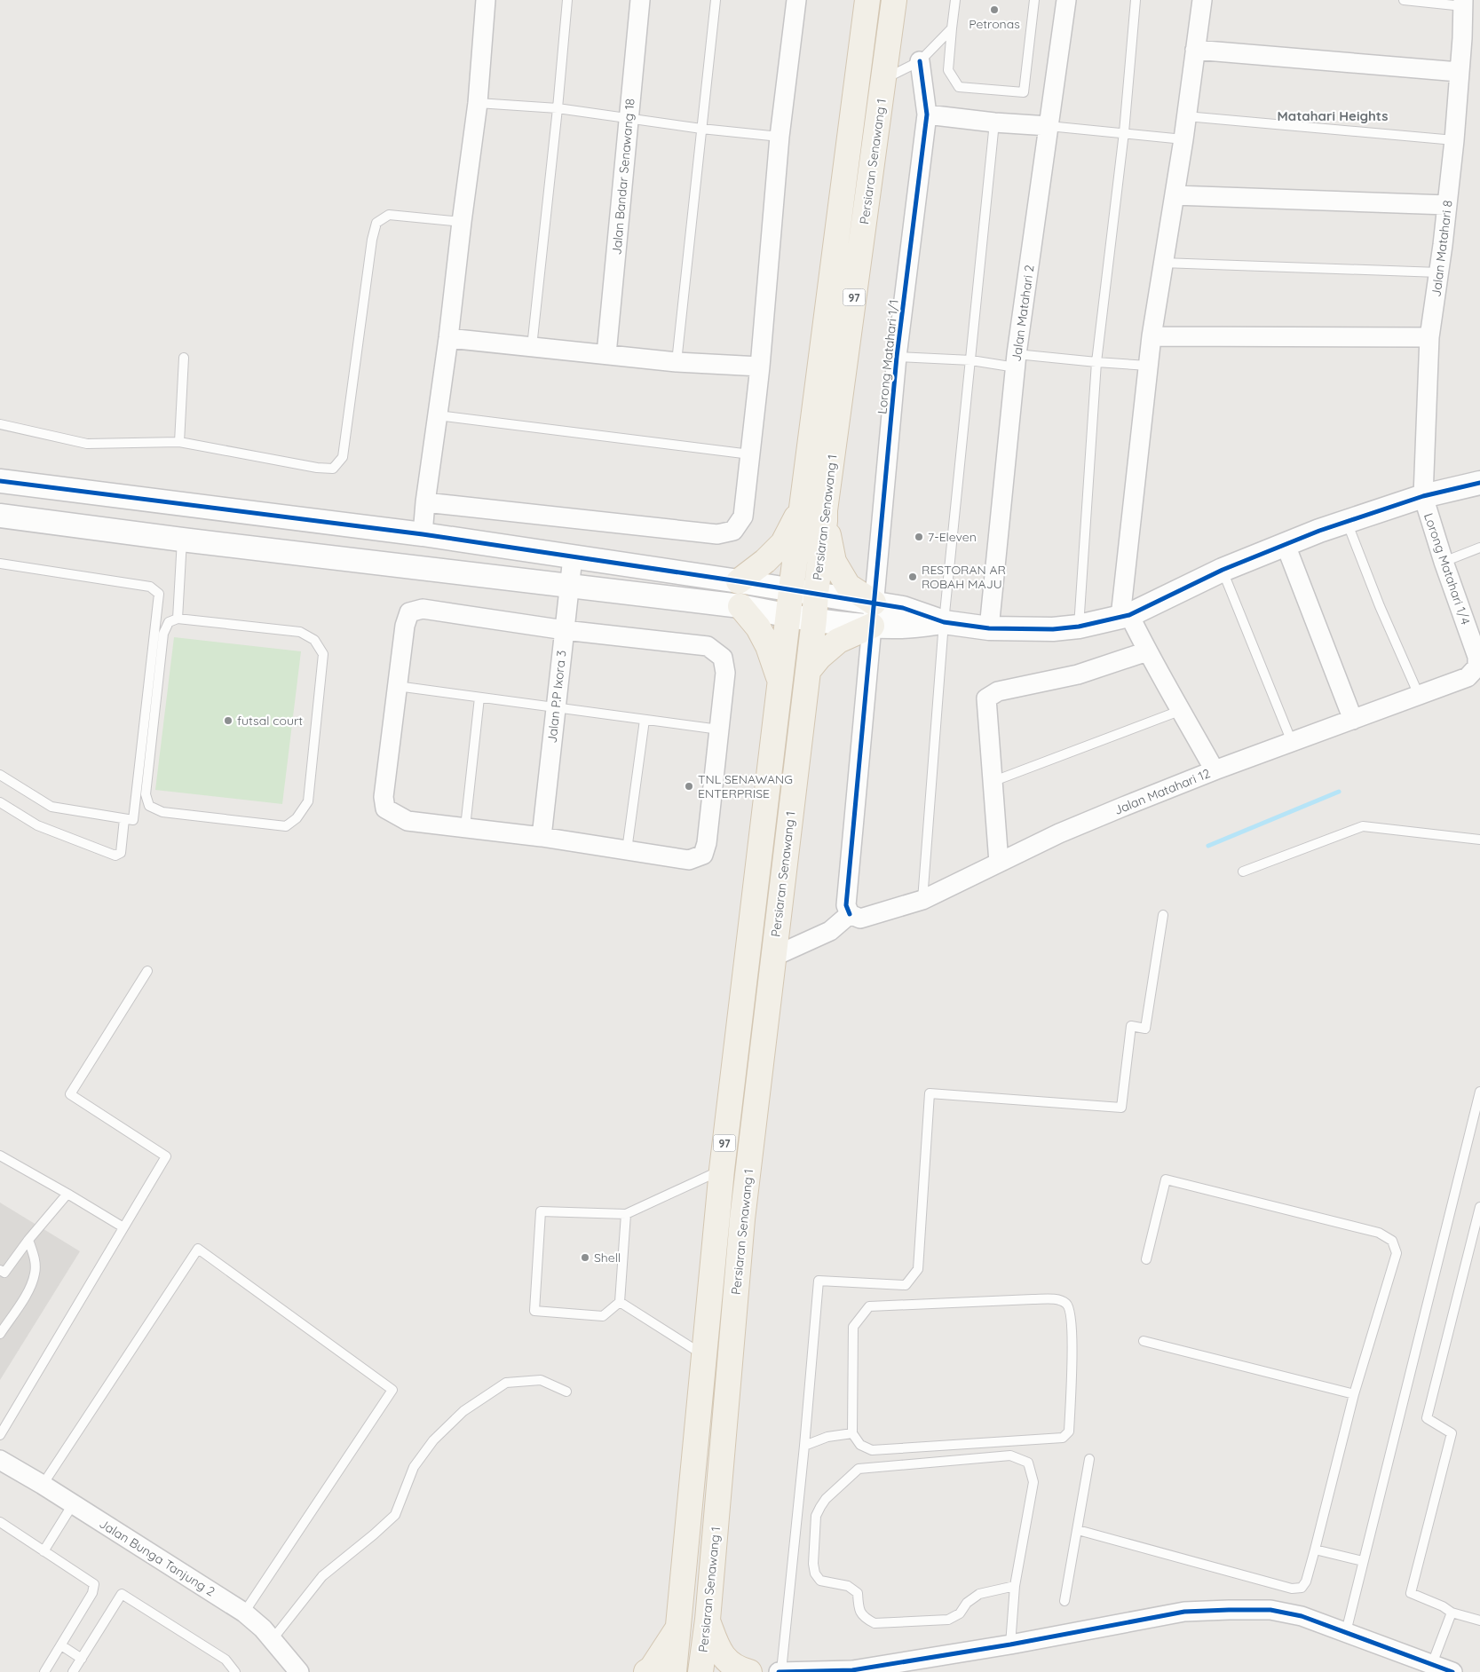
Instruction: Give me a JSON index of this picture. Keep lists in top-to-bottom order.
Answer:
{
  "streets": {
    "main road": ["Persiaran Senawang 1", "97"],
    "street": [
      "Jalan Bandar Senawang 18",
      "Jalan Matahari 8",
      "Jalan Matahari 2",
      "Lorong Matahari 1/1",
      "Lorong Matahari 1/4",
      "Jalan P.P Ixora 3",
      "Jalan Matahari 12",
      "Jalan Bunga Tanjung 2"
    ]
  },
  "crossings": [
    ["Jalan Matahari 8", "Lorong Matahari 1/4"],
    ["Lorong Matahari 1/1", "Jalan Matahari 12"],
    ["Lorong Matahari 1/4", "Jalan Matahari 12"]
  ],
  "districts": ["Matahari Heights"],
  "places": [
    "Petronas",
    "7-Eleven",
    "RESTORAN AR ROBAH MAJU",
    "futsal court",
    "TNL SENAWANG ENTERPRISE",
    "Shell"
  ]
}
